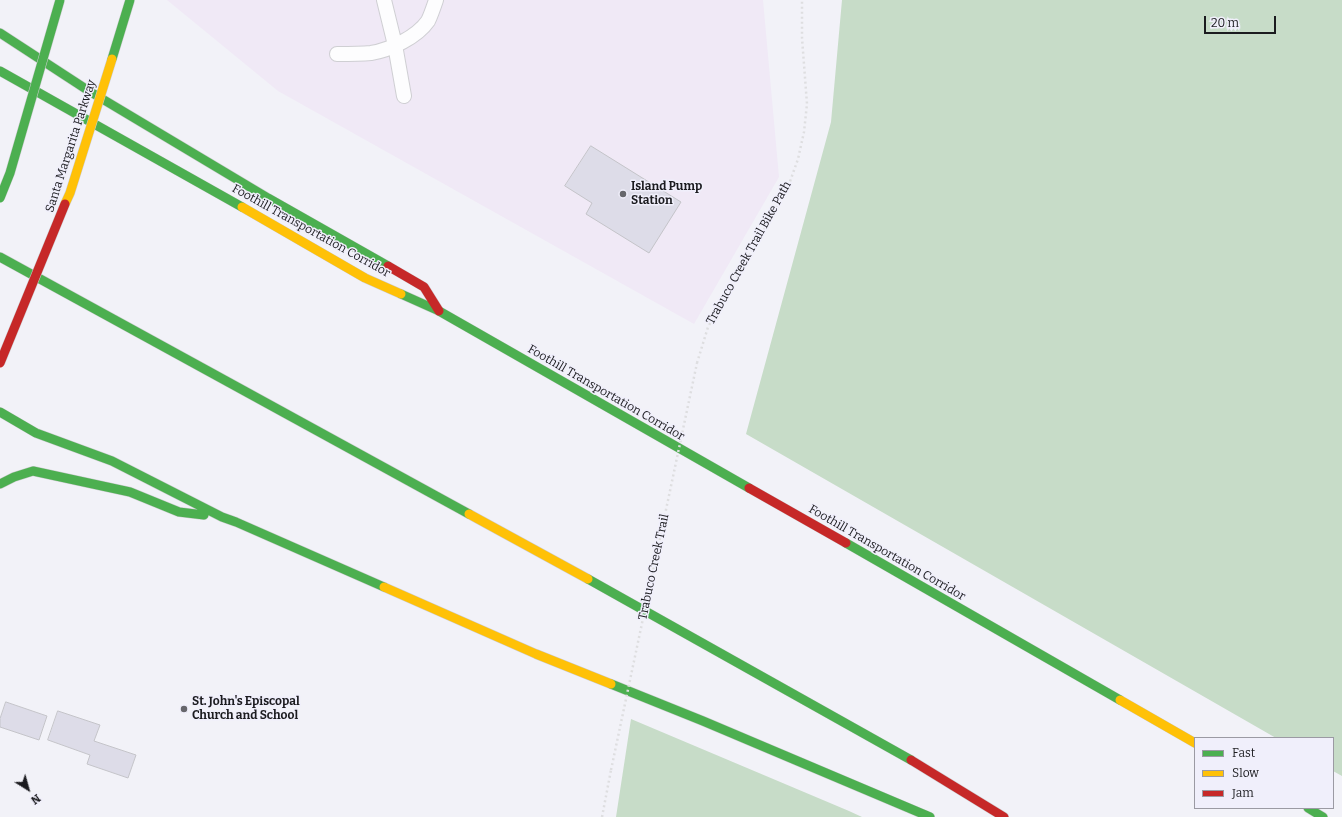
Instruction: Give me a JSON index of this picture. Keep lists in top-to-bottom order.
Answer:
{
  "streets": {
    "main road": ["Santa Margarita Parkway", "Foothill Transportation Corridor"],
    "path": ["Trabuco Creek Trail Bike Path", "Trabuco Creek Trail"]
  },
  "crossings": [
    ["Trabuco Creek Trail Bike Path", "Trabuco Creek Trail"]
  ],
  "places": ["Island Pump Station", "St. John's Episcopal Church and School"],
  "legend": ["Fast", "Slow", "Jam"],
  "scale_bar": "20 m",
  "north": "bottom right"
}
